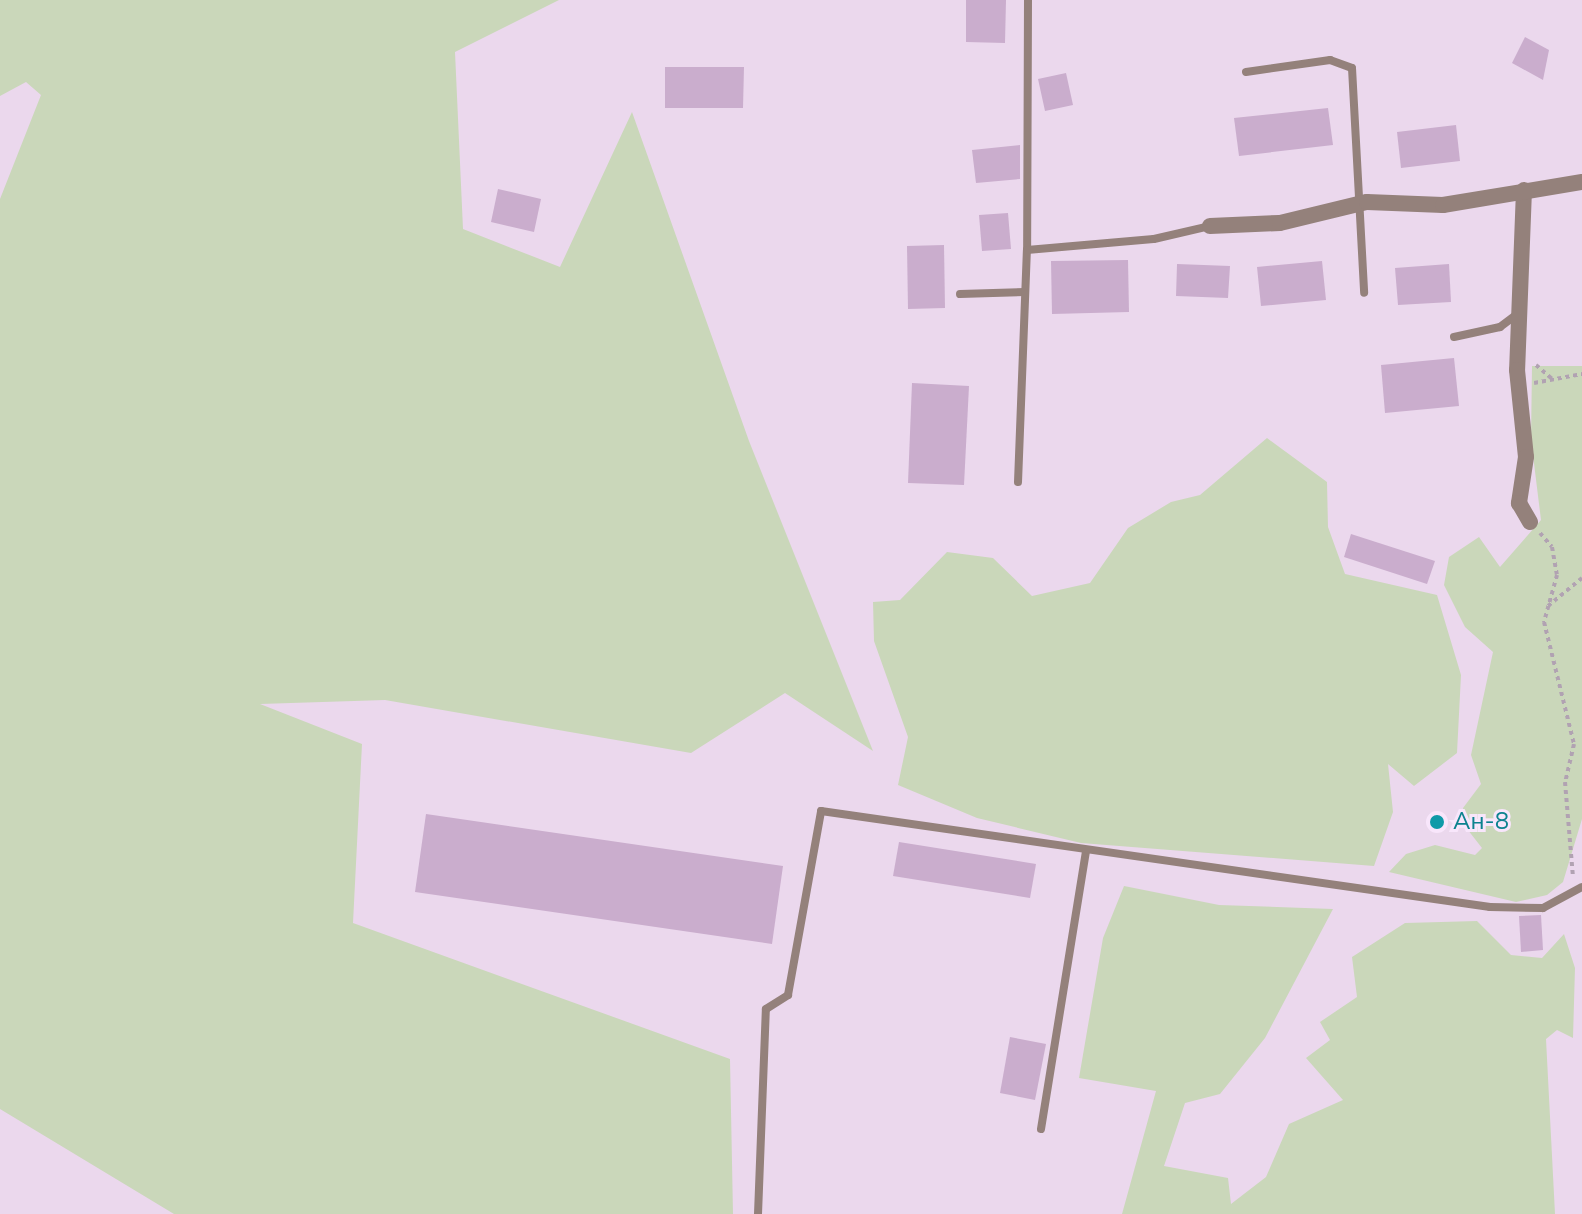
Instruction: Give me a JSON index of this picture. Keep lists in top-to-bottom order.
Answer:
{
  "places": ["Ан-8"]
}
